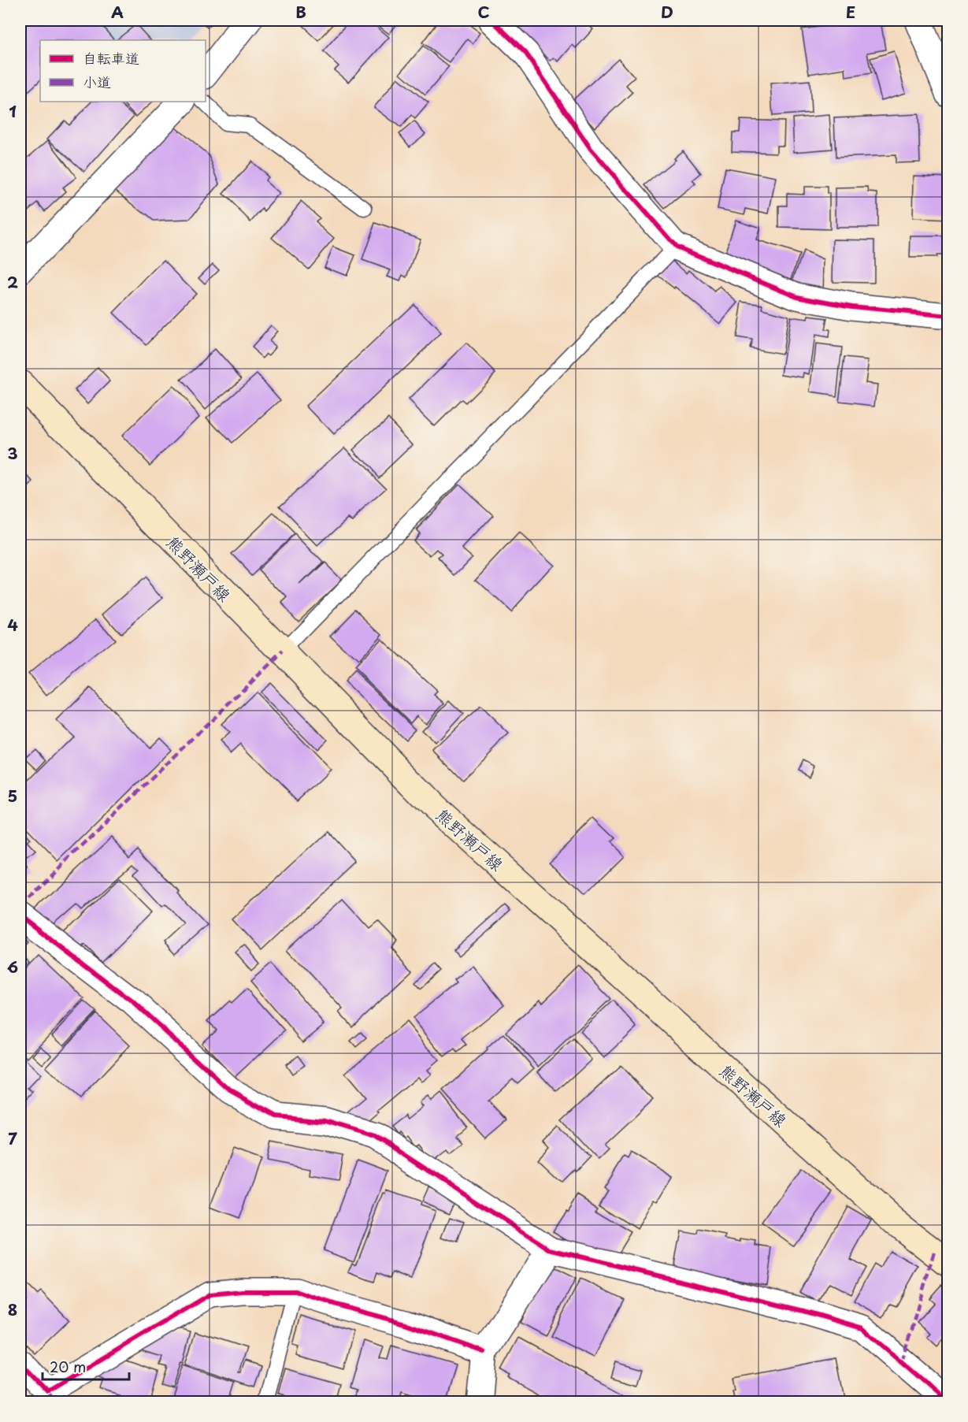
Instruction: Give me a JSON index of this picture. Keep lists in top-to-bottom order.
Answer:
{
  "streets": {
    "main road": ["熊野瀬戸線"]
  },
  "legend": ["自転車道", "小道"],
  "scale_bar": "20 m",
  "grid": {
    "columns": [
      "A",
      "B",
      "C",
      "D",
      "E"
    ],
    "rows": [
      "1",
      "2",
      "3",
      "4",
      "5",
      "6",
      "7",
      "8"
    ]
  }
}
